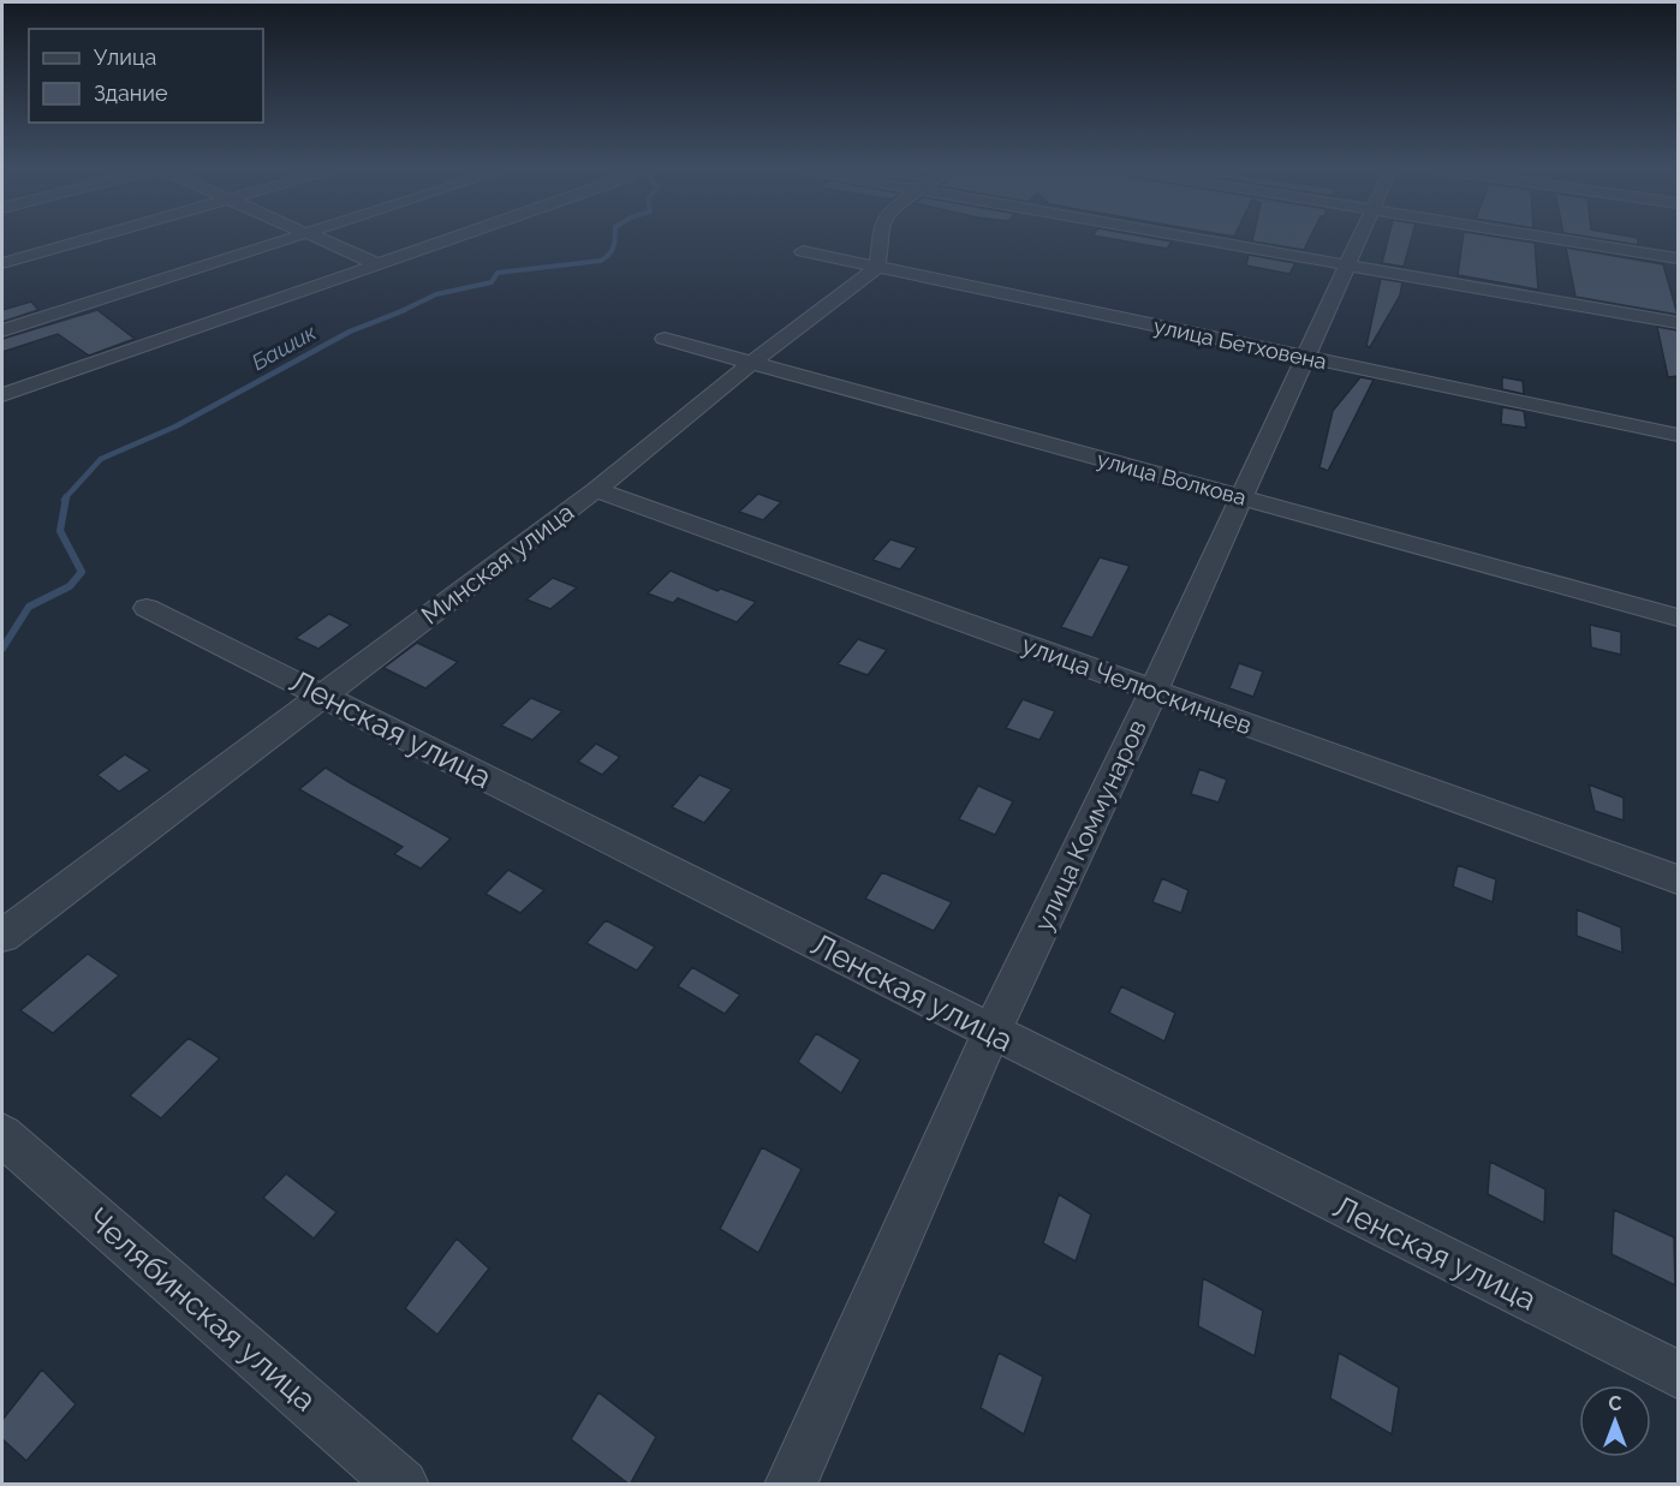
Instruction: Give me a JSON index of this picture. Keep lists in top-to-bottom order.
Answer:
{
  "streets": {
    "street": [
      "улица Бетховена",
      "улица Волкова",
      "Минская улица",
      "улица Челюскинцев",
      "Ленская улица",
      "улица Коммунаров",
      "Челябинская улица"
    ]
  },
  "crossings": [
    ["улица Бетховена", "Минская улица"],
    ["улица Бетховена", "улица Коммунаров"],
    ["улица Волкова", "Минская улица"],
    ["улица Волкова", "улица Коммунаров"],
    ["Минская улица", "улица Челюскинцев"],
    ["Минская улица", "Ленская улица"],
    ["улица Челюскинцев", "улица Коммунаров"],
    ["Ленская улица", "улица Коммунаров"]
  ],
  "water": ["Башик"],
  "legend": ["Улица", "Здание"],
  "north": "top"
}
